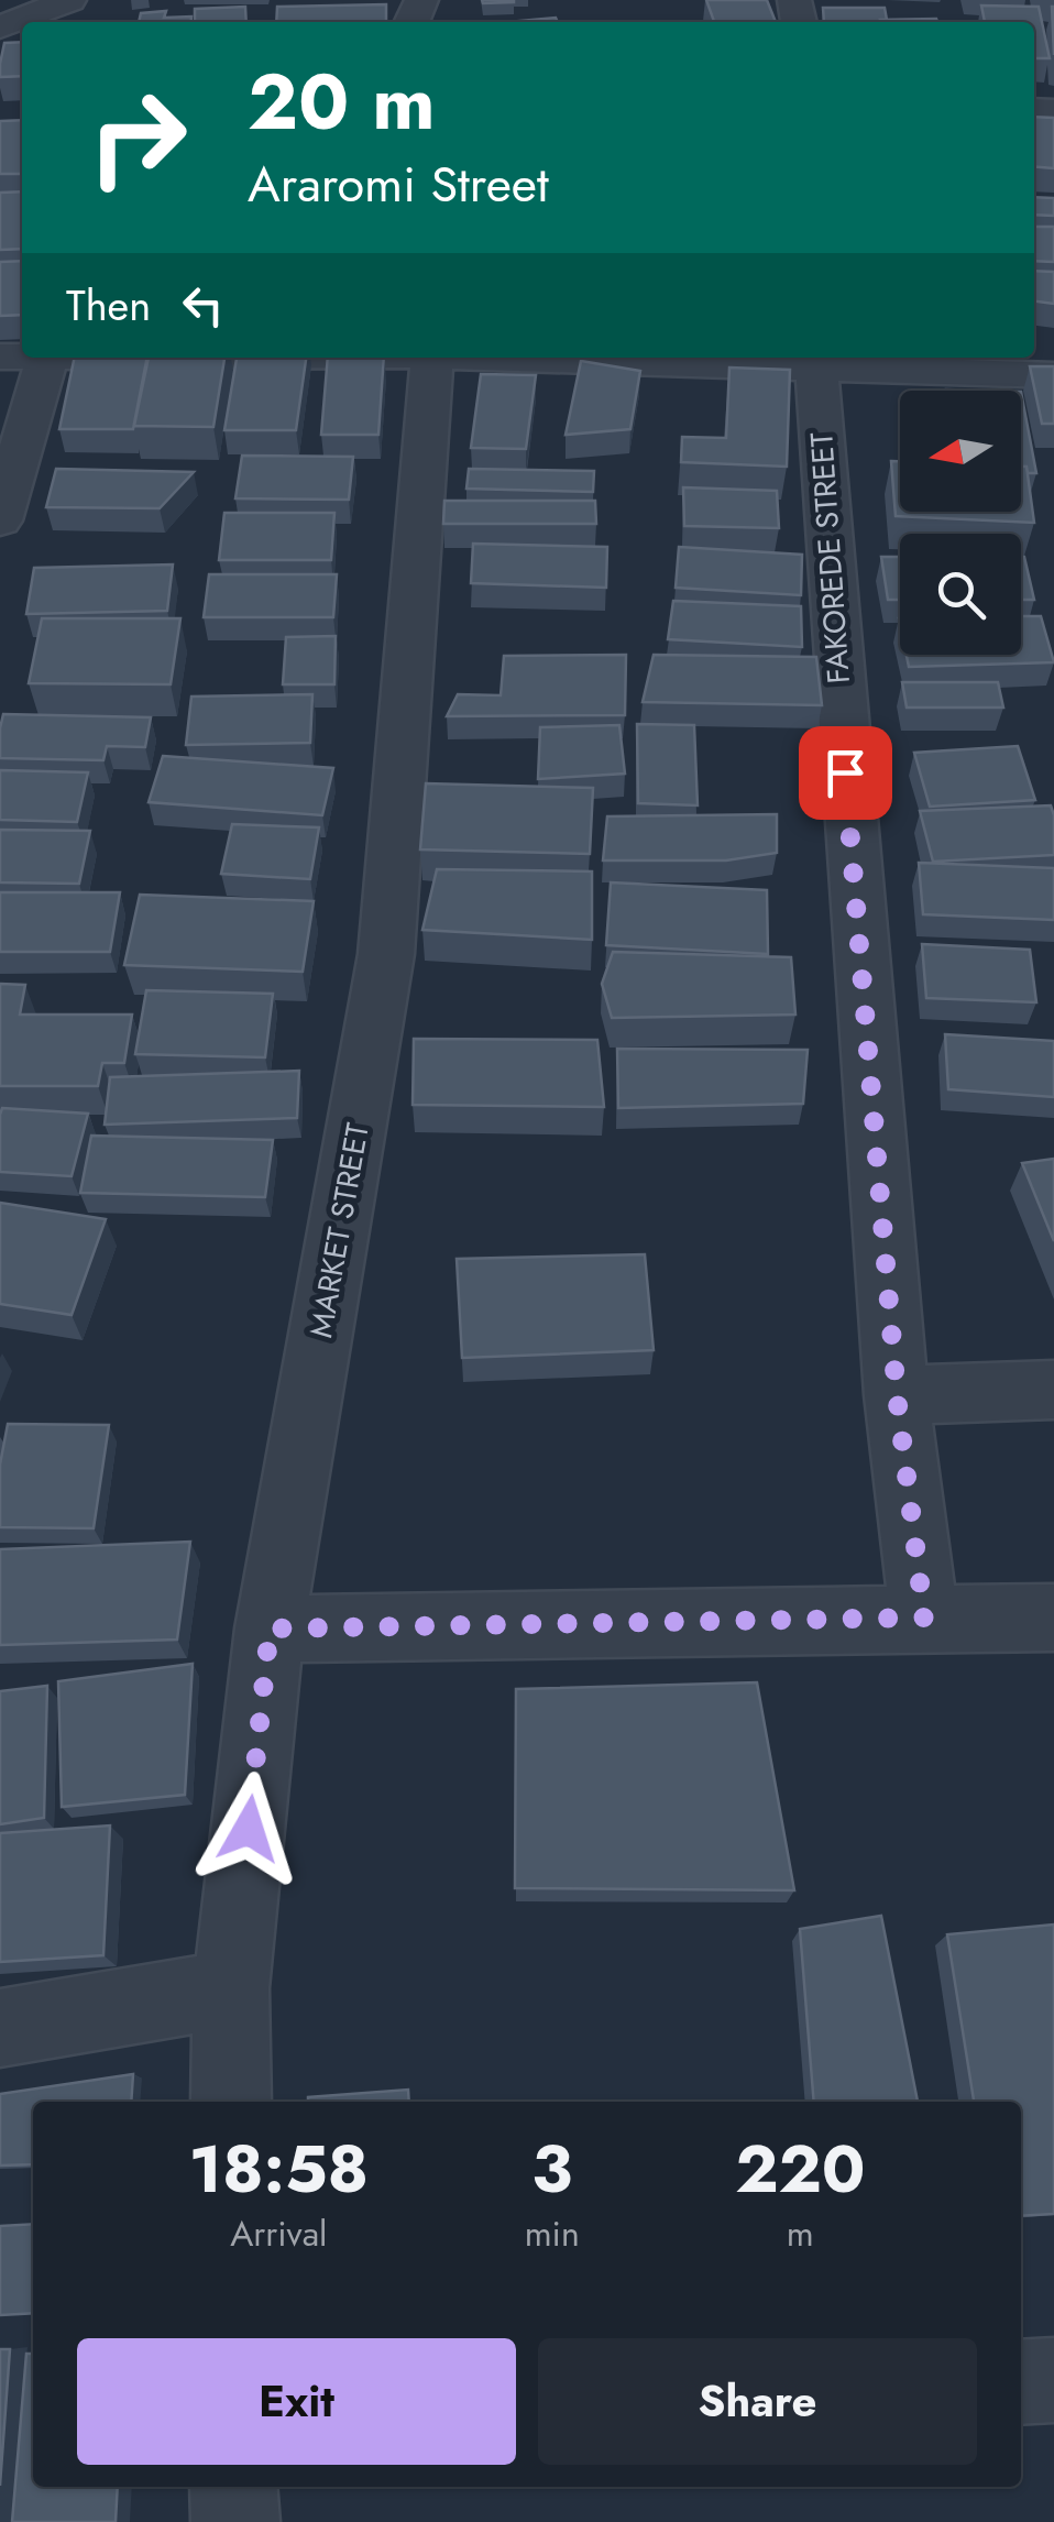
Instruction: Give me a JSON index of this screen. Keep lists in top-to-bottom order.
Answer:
{
  "streets": {
    "street": ["FAKOREDE STREET", "MARKET STREET"]
  },
  "north": "left",
  "page": {
    "turn": ["20 m", "Araromi Street"],
    "then": "Then",
    "eta": [
      "18:58",
      "Arrival",
      "3",
      "min",
      "220",
      "m"
    ],
    "buttons": ["Exit", "Share"]
  }
}
